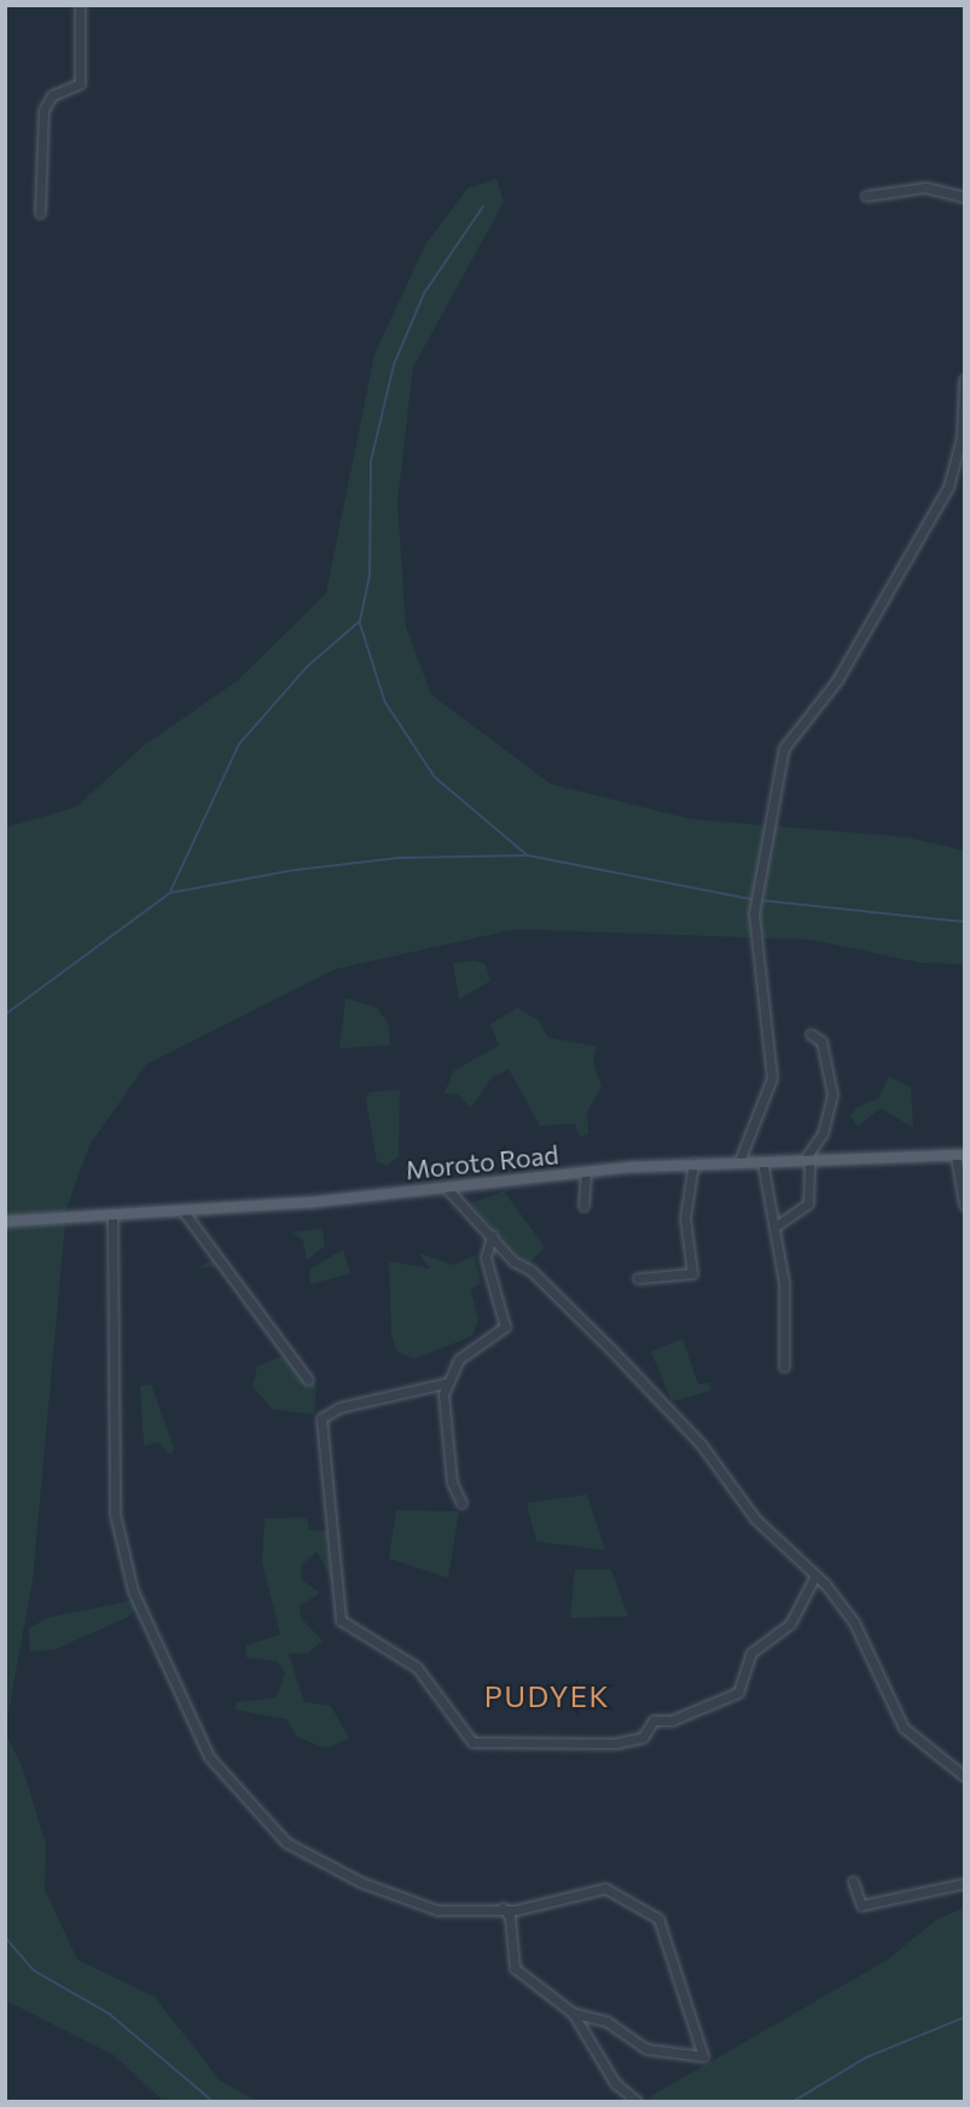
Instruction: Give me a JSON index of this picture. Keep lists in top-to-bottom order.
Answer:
{
  "streets": {
    "main road": ["Moroto Road"]
  },
  "districts": ["PUDYEK"]
}
